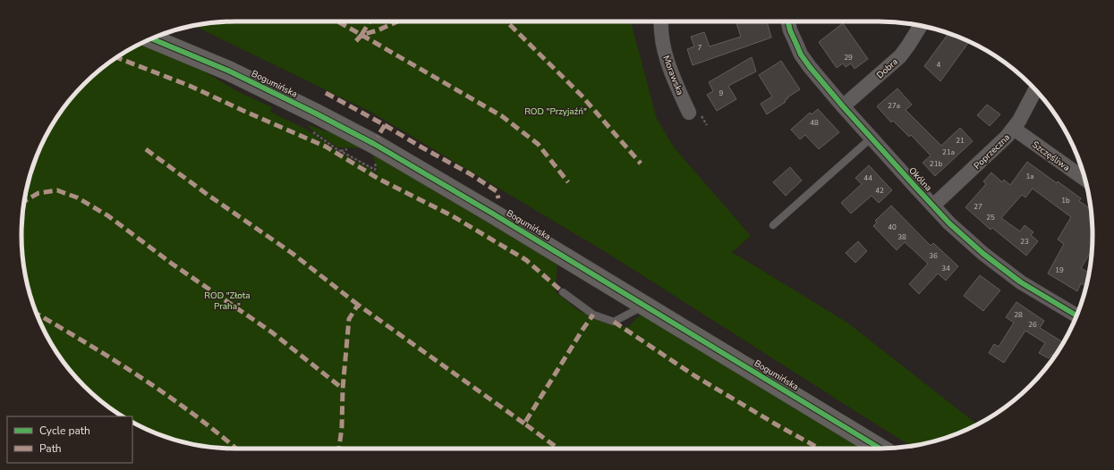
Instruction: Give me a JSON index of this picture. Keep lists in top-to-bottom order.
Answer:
{
  "streets": {
    "street": [
      "Dobra",
      "Morawska",
      "Bogumińska",
      "Poprzeczna",
      "Szczęśliwa",
      "Okólna"
    ]
  },
  "crossings": [
    ["Dobra", "Okólna"],
    ["Poprzeczna", "Szczęśliwa"],
    ["Poprzeczna", "Okólna"]
  ],
  "parks": ["ROD \"Przyjaźń\"", "ROD \"Złota Praha\""],
  "house_numbers": [
    "7",
    "29",
    "4",
    "9",
    "27a",
    "48",
    "21",
    "21a",
    "21b",
    "1a",
    "44",
    "42",
    "1b",
    "27",
    "25",
    "40",
    "38",
    "23",
    "36",
    "34",
    "19",
    "28",
    "26"
  ],
  "legend": ["Cycle path", "Path"]
}
